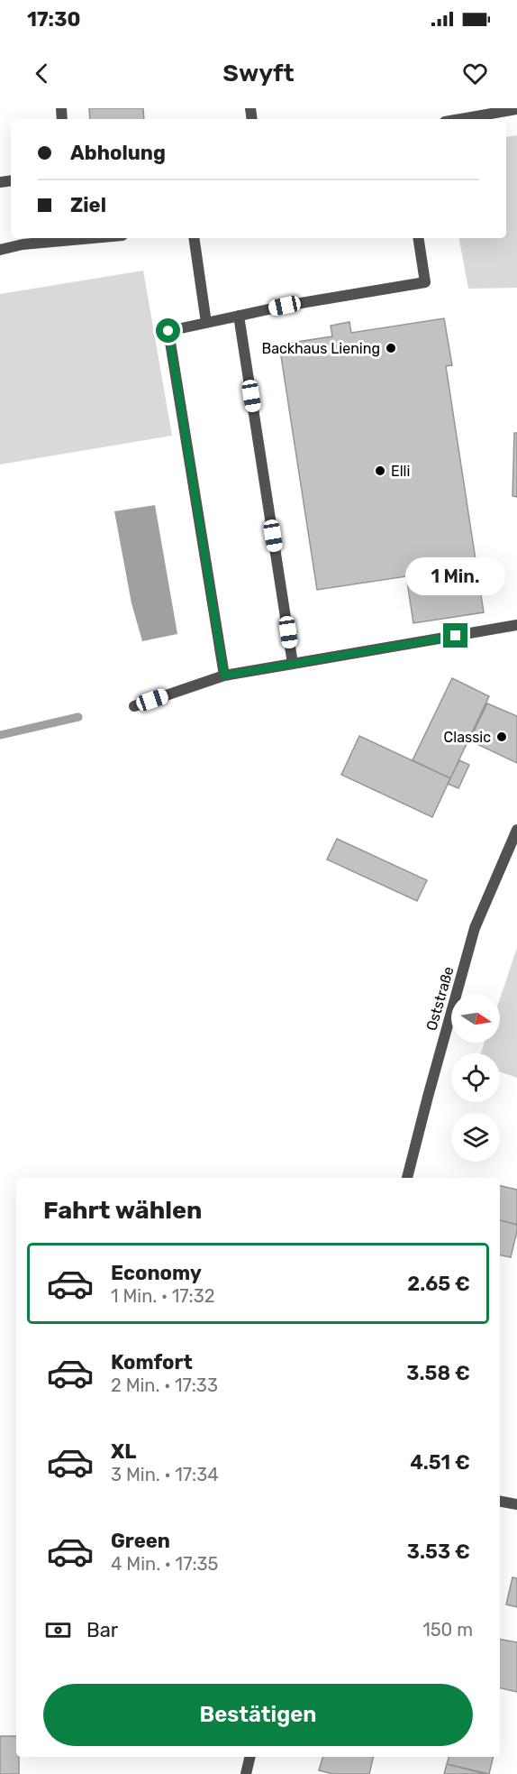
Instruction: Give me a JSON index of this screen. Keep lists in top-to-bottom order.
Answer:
{
  "streets": {
    "street": ["Oststraße"]
  },
  "places": ["Backhaus Liening", "Elli", "Classic"],
  "north": "right",
  "page": {
    "status": "17:30",
    "header": "Swyft",
    "banner": ["Abholung", "Ziel"],
    "bubble": "1 Min.",
    "heading": "Fahrt wählen",
    "list": [
      {
        "name": "Economy",
        "note": "1 Min. · 17:32",
        "value": "2.65 €"
      },
      {
        "name": "Komfort",
        "note": "2 Min. · 17:33",
        "value": "3.58 €"
      },
      {
        "name": "XL",
        "note": "3 Min. · 17:34",
        "value": "4.51 €"
      },
      {
        "name": "Green",
        "note": "4 Min. · 17:35",
        "value": "3.53 €"
      }
    ],
    "pay": ["Bar", "150 m"],
    "buttons": "Bestätigen"
  }
}
